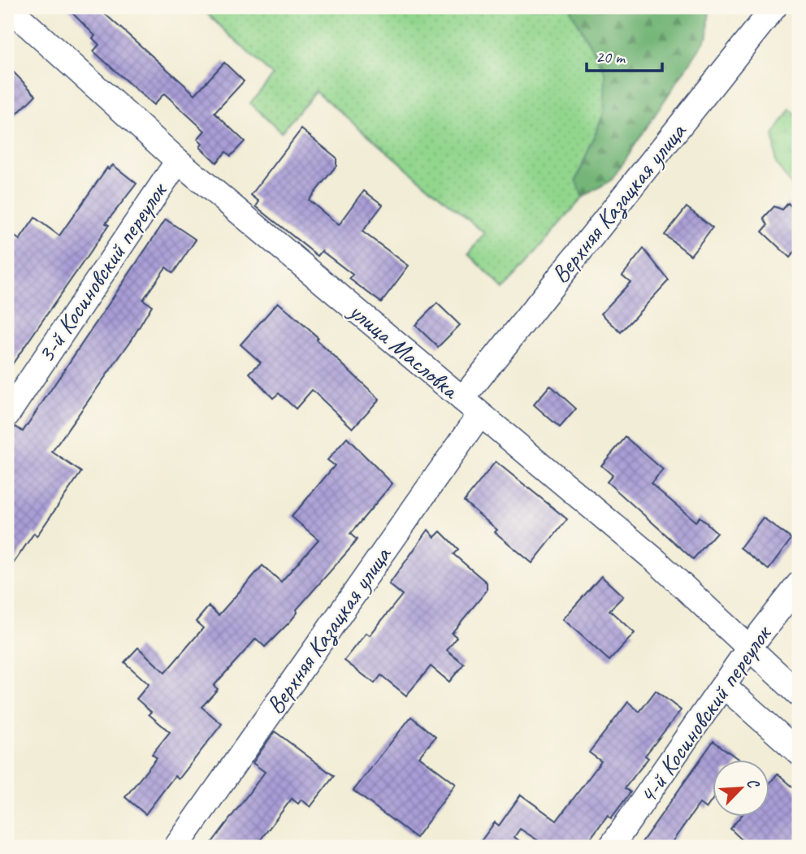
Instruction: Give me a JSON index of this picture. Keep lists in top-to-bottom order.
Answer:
{
  "streets": {
    "street": [
      "Верхняя Казацкая улица",
      "3-й Косиновский переулок",
      "улица Масловка",
      "4-й Косиновский переулок"
    ]
  },
  "crossings": [
    ["Верхняя Казацкая улица", "улица Масловка"],
    ["3-й Косиновский переулок", "улица Масловка"],
    ["улица Масловка", "4-й Косиновский переулок"]
  ],
  "scale_bar": "20 m",
  "north": "top right"
}
